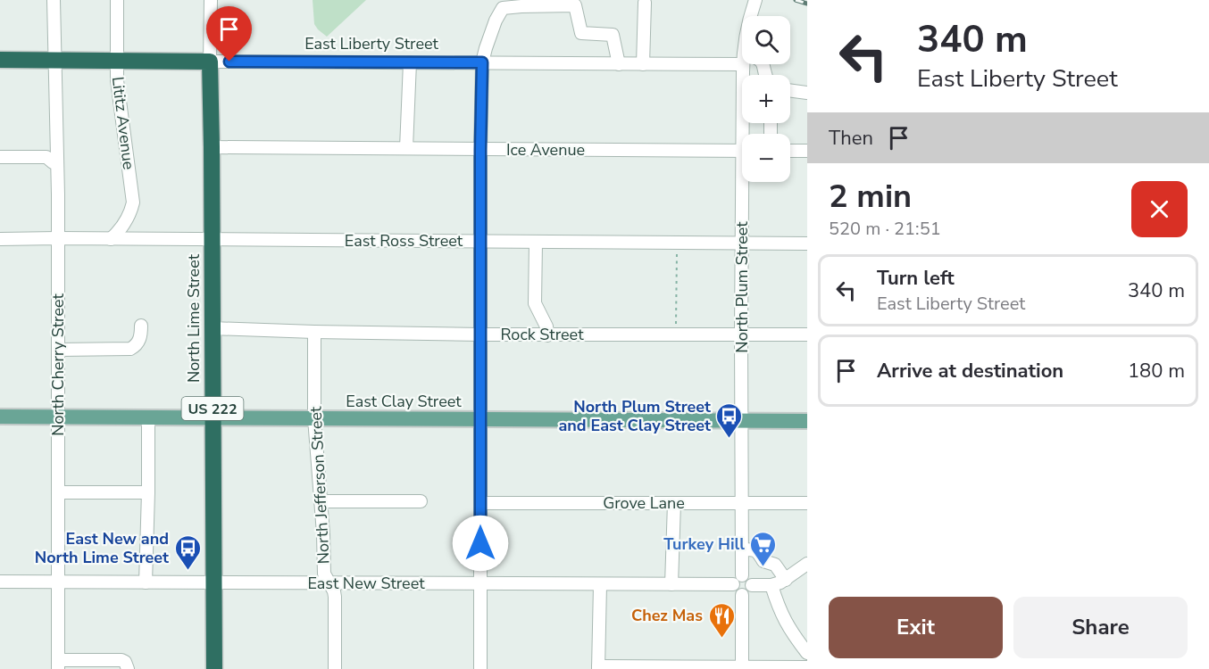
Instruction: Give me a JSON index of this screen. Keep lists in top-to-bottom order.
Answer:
{
  "streets": {
    "highway": ["East Liberty Street", "North Lime Street", "US 222"],
    "main road": ["East Clay Street"],
    "street": [
      "Lititz Avenue",
      "Ice Avenue",
      "East Ross Street",
      "North Plum Street",
      "Rock Street",
      "North Cherry Street",
      "North Jefferson Street",
      "Grove Lane",
      "East New Street"
    ]
  },
  "crossings": [
    ["East Liberty Street", "Lititz Avenue"],
    ["East Liberty Street", "North Lime Street"],
    ["East Liberty Street", "North Cherry Street"],
    ["Lititz Avenue", "East Ross Street"],
    ["Ice Avenue", "North Lime Street"],
    ["East Ross Street", "North Plum Street"],
    ["East Ross Street", "North Lime Street"],
    ["East Ross Street", "North Cherry Street"],
    ["North Plum Street", "Rock Street"],
    ["North Plum Street", "East Clay Street"],
    ["North Plum Street", "Grove Lane"],
    ["North Plum Street", "East New Street"],
    ["North Lime Street", "Rock Street"],
    ["North Lime Street", "East Clay Street"],
    ["North Lime Street", "East New Street"],
    ["Rock Street", "North Jefferson Street"],
    ["North Cherry Street", "East Clay Street"],
    ["North Cherry Street", "East New Street"],
    ["East Clay Street", "North Jefferson Street"],
    ["North Jefferson Street", "East New Street"]
  ],
  "places": {
    "bus stop": ["North Plum Street and East Clay Street", "East New and North Lime Street"],
    "supermarket": ["Turkey Hill"],
    "restaurant": ["Chez Mas"]
  },
  "page": {
    "turn": ["340 m", "East Liberty Street"],
    "map_buttons": ["+", "−"],
    "then": "Then",
    "heading": ["2 min", "520 m · 21:51"],
    "list": [
      {
        "name": "Turn left",
        "note": "East Liberty Street",
        "value": "340 m"
      },
      {
        "name": "Arrive at destination",
        "value": "180 m"
      }
    ],
    "buttons": ["Exit", "Share"]
  }
}
